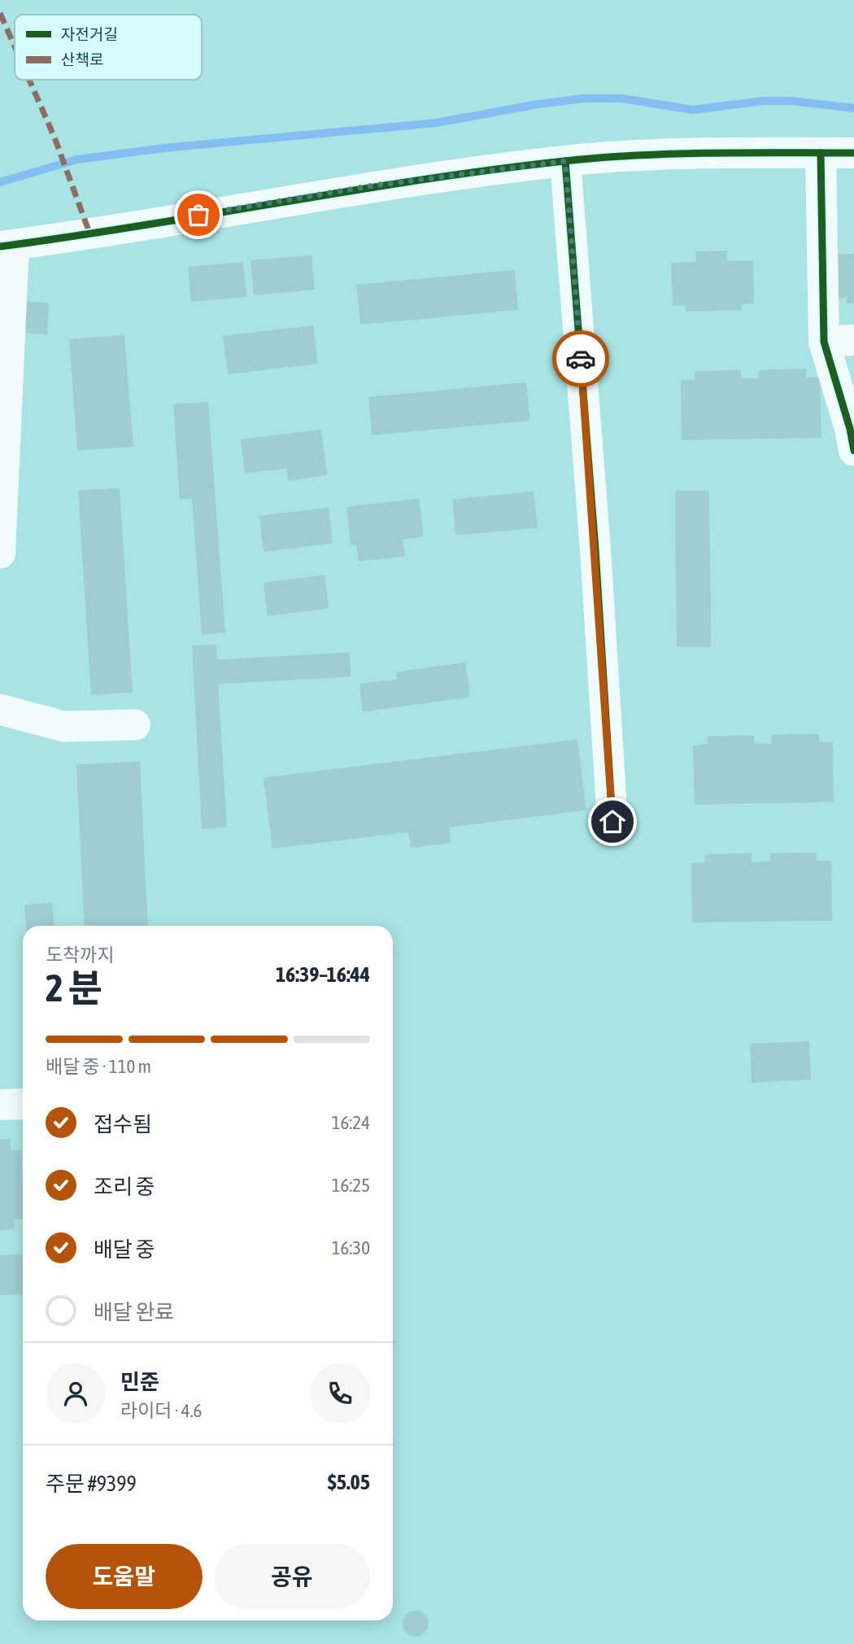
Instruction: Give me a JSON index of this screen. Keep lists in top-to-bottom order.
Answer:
{
  "legend": ["자전거길", "산책로"],
  "page": {
    "heading": ["2 분", "도착까지", "16:39–16:44"],
    "panel": [
      "민준",
      "라이더 · 4.6",
      "주문 #9399",
      "$5.05"
    ],
    "bar": "배달 중 · 110 m",
    "list": [
      ["접수됨", "16:24"],
      ["조리 중", "16:25"],
      ["배달 중", "16:30"],
      "배달 완료"
    ],
    "buttons": ["도움말", "공유"]
  }
}
